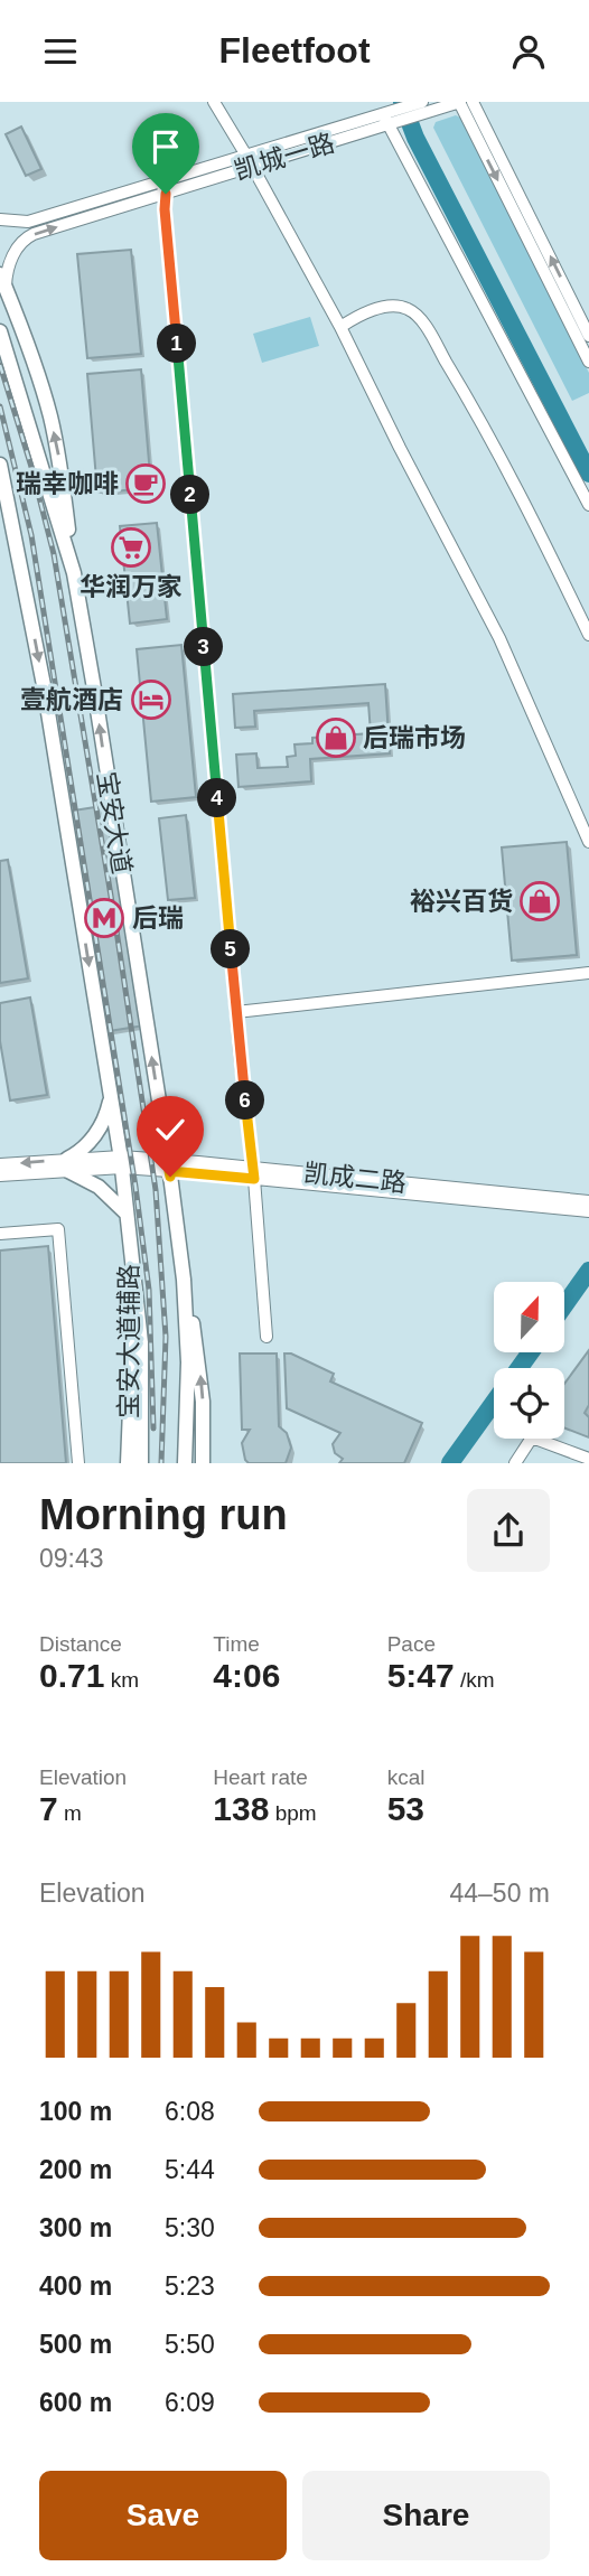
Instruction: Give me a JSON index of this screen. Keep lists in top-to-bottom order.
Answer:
{
  "streets": {
    "main road": ["宝安大道", "宝安大道辅路"],
    "street": ["凯城一路", "凯成二路"]
  },
  "crossings": [
    ["宝安大道", "凯成二路"],
    ["宝安大道", "宝安大道辅路"]
  ],
  "places": {
    "cafe": ["瑞幸咖啡"],
    "supermarket": ["华润万家"],
    "hotel": ["壹航酒店"],
    "shop": ["后瑞市场", "裕兴百货"],
    "metro station": ["后瑞"]
  },
  "north": "top",
  "page": {
    "header": "Fleetfoot",
    "pins": [
      "1",
      "2",
      "3",
      "4",
      "5",
      "6"
    ],
    "heading": ["Morning run", "09:43"],
    "stats": [
      ["Distance", "0.71 km"],
      ["Time", "4:06"],
      ["Pace", "5:47 /km"],
      ["Elevation", "7 m"],
      ["Heart rate", "138 bpm"],
      ["kcal", "53"]
    ],
    "chart": ["Elevation", "44–50 m"],
    "list": [
      {
        "name": "100 m",
        "note": "6:08"
      },
      {
        "name": "200 m",
        "note": "5:44"
      },
      {
        "name": "300 m",
        "note": "5:30"
      },
      {
        "name": "400 m",
        "note": "5:23"
      },
      {
        "name": "500 m",
        "note": "5:50"
      },
      {
        "name": "600 m",
        "note": "6:09"
      }
    ],
    "buttons": ["Save", "Share"]
  }
}
